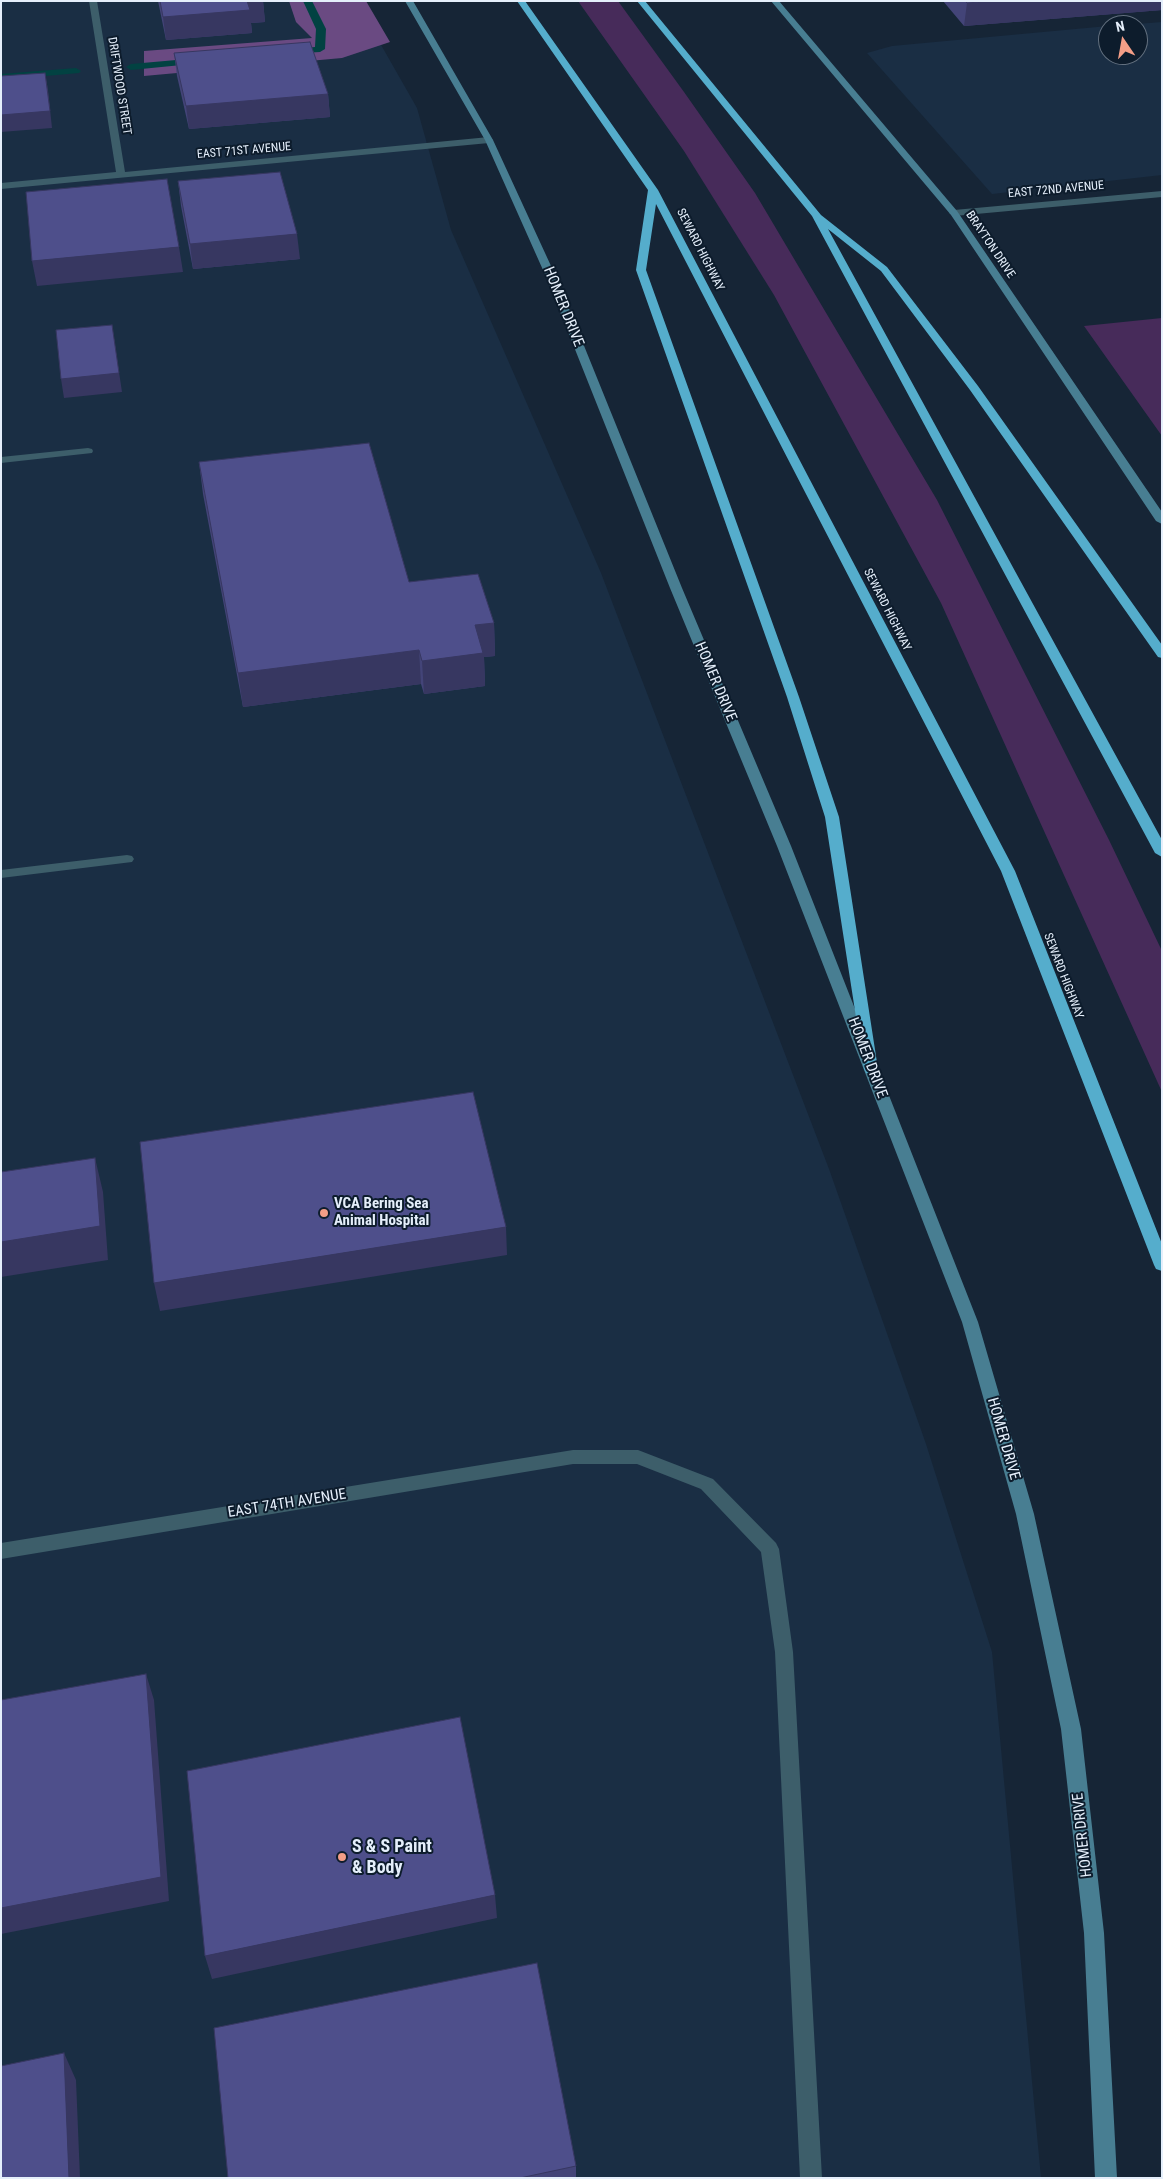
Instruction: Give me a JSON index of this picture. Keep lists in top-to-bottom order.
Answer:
{
  "streets": {
    "highway": ["SEWARD HIGHWAY"],
    "street": [
      "DRIFTWOOD STREET",
      "EAST 71ST AVENUE",
      "EAST 72ND AVENUE",
      "BRAYTON DRIVE",
      "HOMER DRIVE",
      "EAST 74TH AVENUE"
    ]
  },
  "crossings": [
    ["DRIFTWOOD STREET", "EAST 71ST AVENUE"],
    ["EAST 71ST AVENUE", "HOMER DRIVE"],
    ["EAST 72ND AVENUE", "BRAYTON DRIVE"]
  ],
  "places": ["VCA Bering Sea Animal Hospital", "S & S Paint & Body"],
  "north": "top"
}
